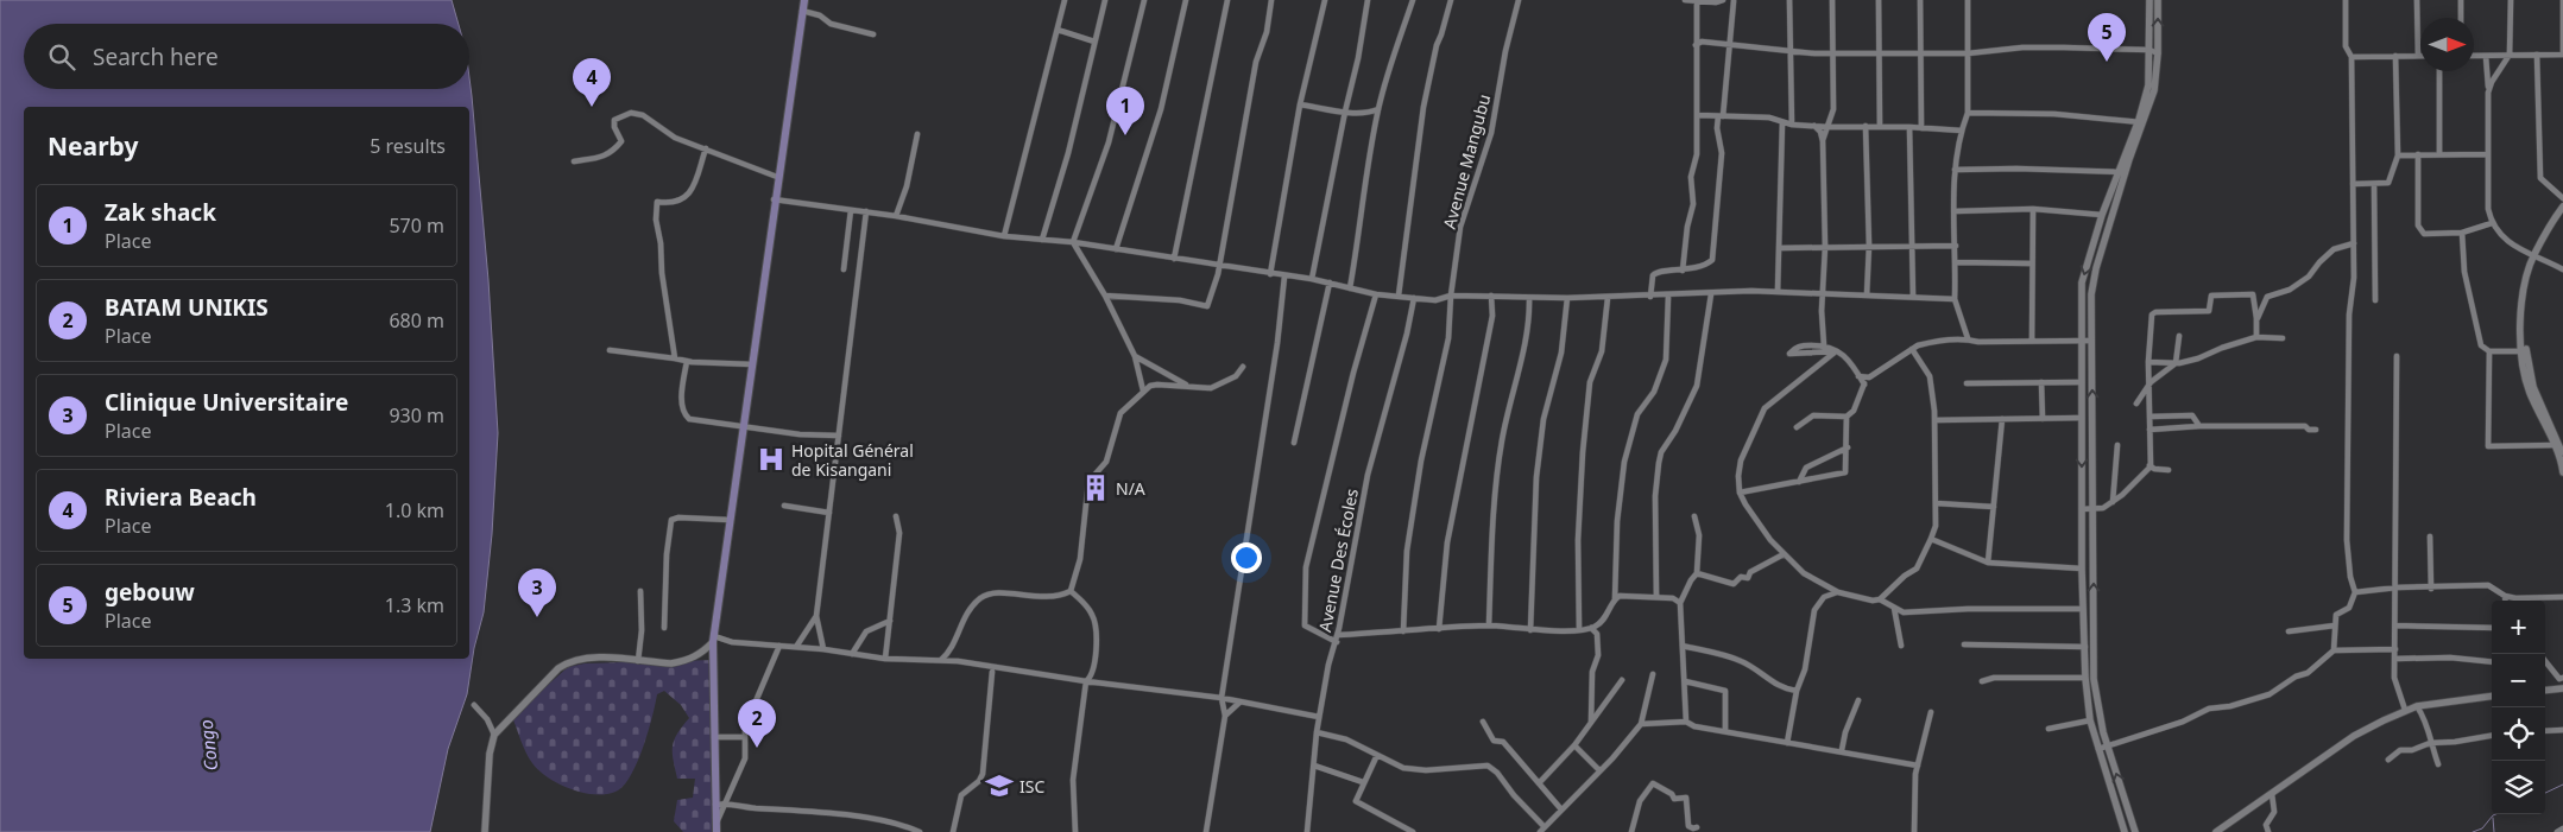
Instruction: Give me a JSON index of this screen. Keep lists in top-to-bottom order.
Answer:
{
  "streets": {
    "street": ["Avenue Mangubu", "Avenue Des Écoles"]
  },
  "water": ["Congo"],
  "places": {
    "hospital": ["Hopital Général de Kisangani"],
    "building": ["N/A"],
    "school or university": ["ISC"]
  },
  "north": "right",
  "page": {
    "pins": [
      "5",
      "4",
      "1",
      "3",
      "2"
    ],
    "search": "Search here",
    "heading": ["Nearby", "5 results"],
    "list": [
      {
        "mark": "1",
        "name": "Zak shack",
        "note": "Place",
        "value": "570 m"
      },
      {
        "mark": "2",
        "name": "BATAM UNIKIS",
        "note": "Place",
        "value": "680 m"
      },
      {
        "mark": "3",
        "name": "Clinique Universitaire",
        "note": "Place",
        "value": "930 m"
      },
      {
        "mark": "4",
        "name": "Riviera Beach",
        "note": "Place",
        "value": "1.0 km"
      },
      {
        "mark": "5",
        "name": "gebouw",
        "note": "Place",
        "value": "1.3 km"
      }
    ],
    "map_buttons": ["+", "−"]
  }
}
